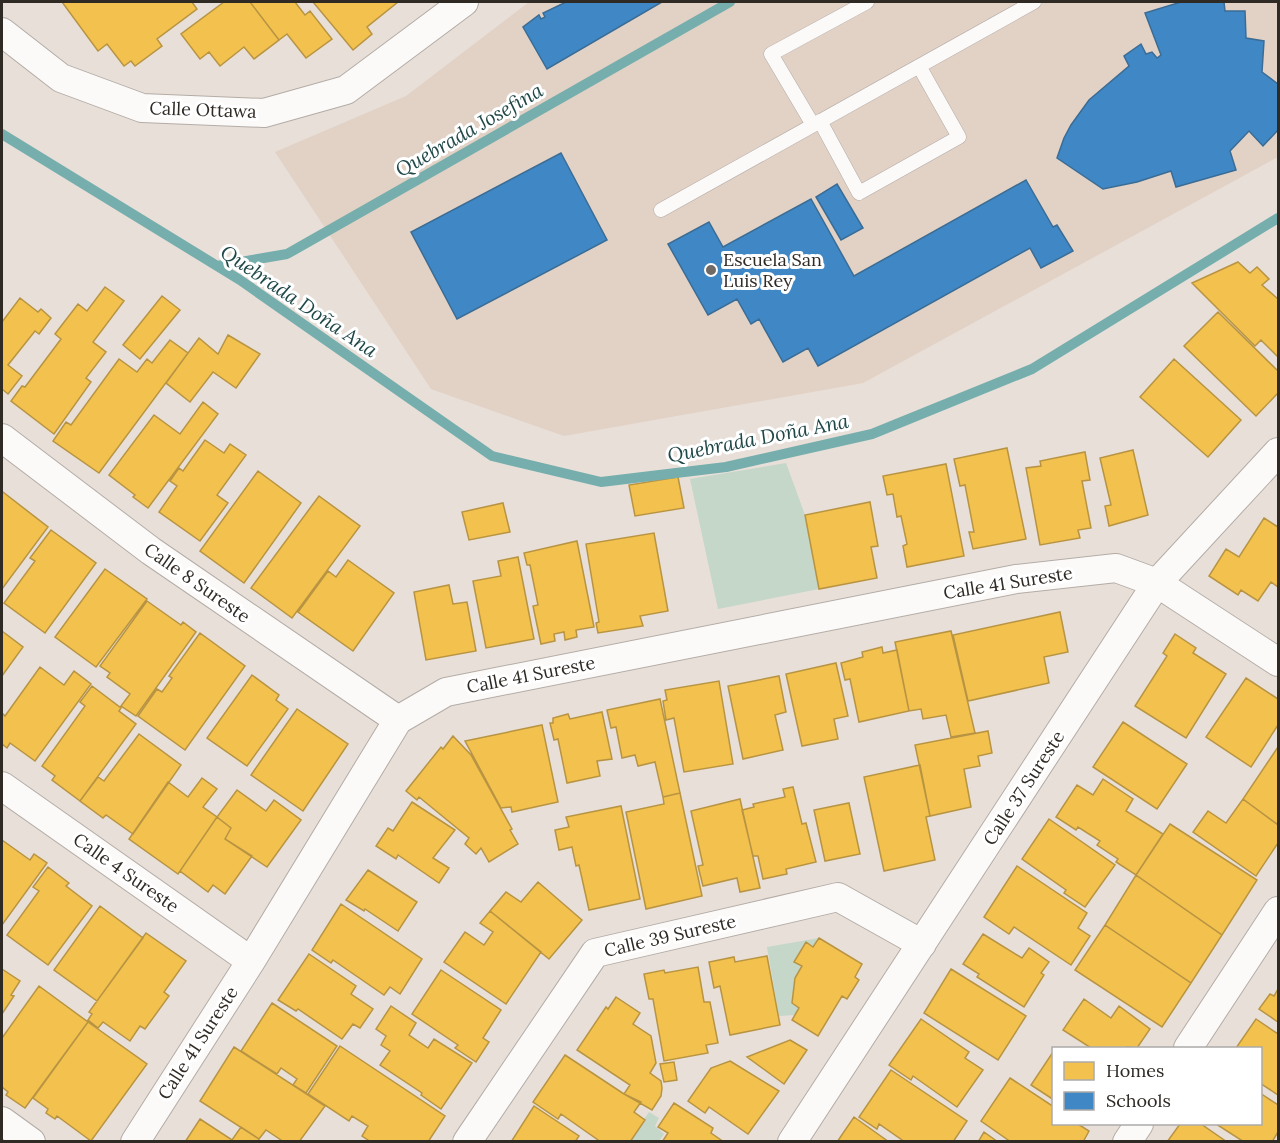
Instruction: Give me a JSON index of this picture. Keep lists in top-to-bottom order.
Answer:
{
  "streets": {
    "street": [
      "Calle Ottawa",
      "Calle 8 Sureste",
      "Calle 41 Sureste",
      "Calle 37 Sureste",
      "Calle 4 Sureste",
      "Calle 39 Sureste"
    ]
  },
  "crossings": [
    ["Calle 8 Sureste", "Calle 41 Sureste"],
    ["Calle 41 Sureste", "Calle 37 Sureste"],
    ["Calle 41 Sureste", "Calle 4 Sureste"],
    ["Calle 37 Sureste", "Calle 39 Sureste"]
  ],
  "water": ["Quebrada Josefina", "Quebrada Doña Ana"],
  "places": ["Escuela San Luis Rey"],
  "legend": ["Homes", "Schools"]
}
